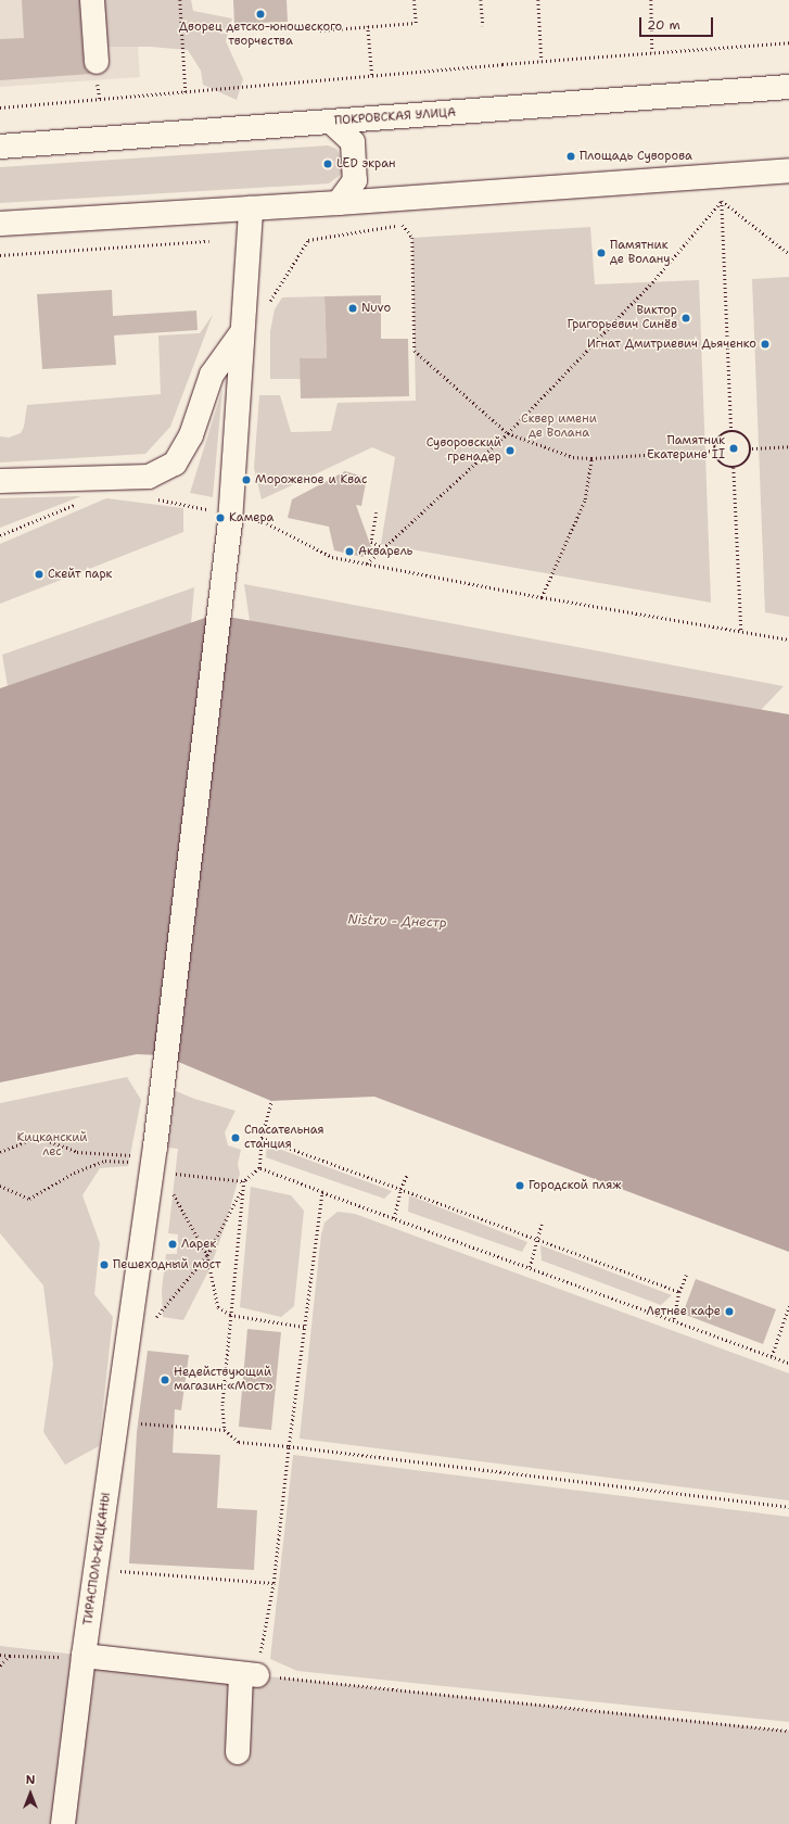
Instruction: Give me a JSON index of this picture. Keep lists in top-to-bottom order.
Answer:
{
  "streets": {
    "street": ["ПОКРОВСКАЯ УЛИЦА", "ТИРАСПОЛЬ-КИЦКАНЫ"]
  },
  "water": ["Nistru - Днестр"],
  "parks": ["Сквер имени де Волана", "Кицканский лес"],
  "places": [
    "Дворец детско-юношеского творчества",
    "Площадь Суворова",
    "LED экран",
    "Памятник де Волану",
    "Nuvo",
    "Виктор Григорьевич Синёв",
    "Игнат Дмитриевич Дьяченко",
    "Памятник Екатерине II",
    "Суворовский гренадер",
    "Мороженое и Квас",
    "Камера",
    "Акварель",
    "Скейт парк",
    "Спасательная станция",
    "Городской пляж",
    "Ларек",
    "Пешеходный мост",
    "Летнее кафе",
    "Недействующий магазин «Мост»"
  ],
  "scale_bar": "20 m",
  "north": "top"
}
